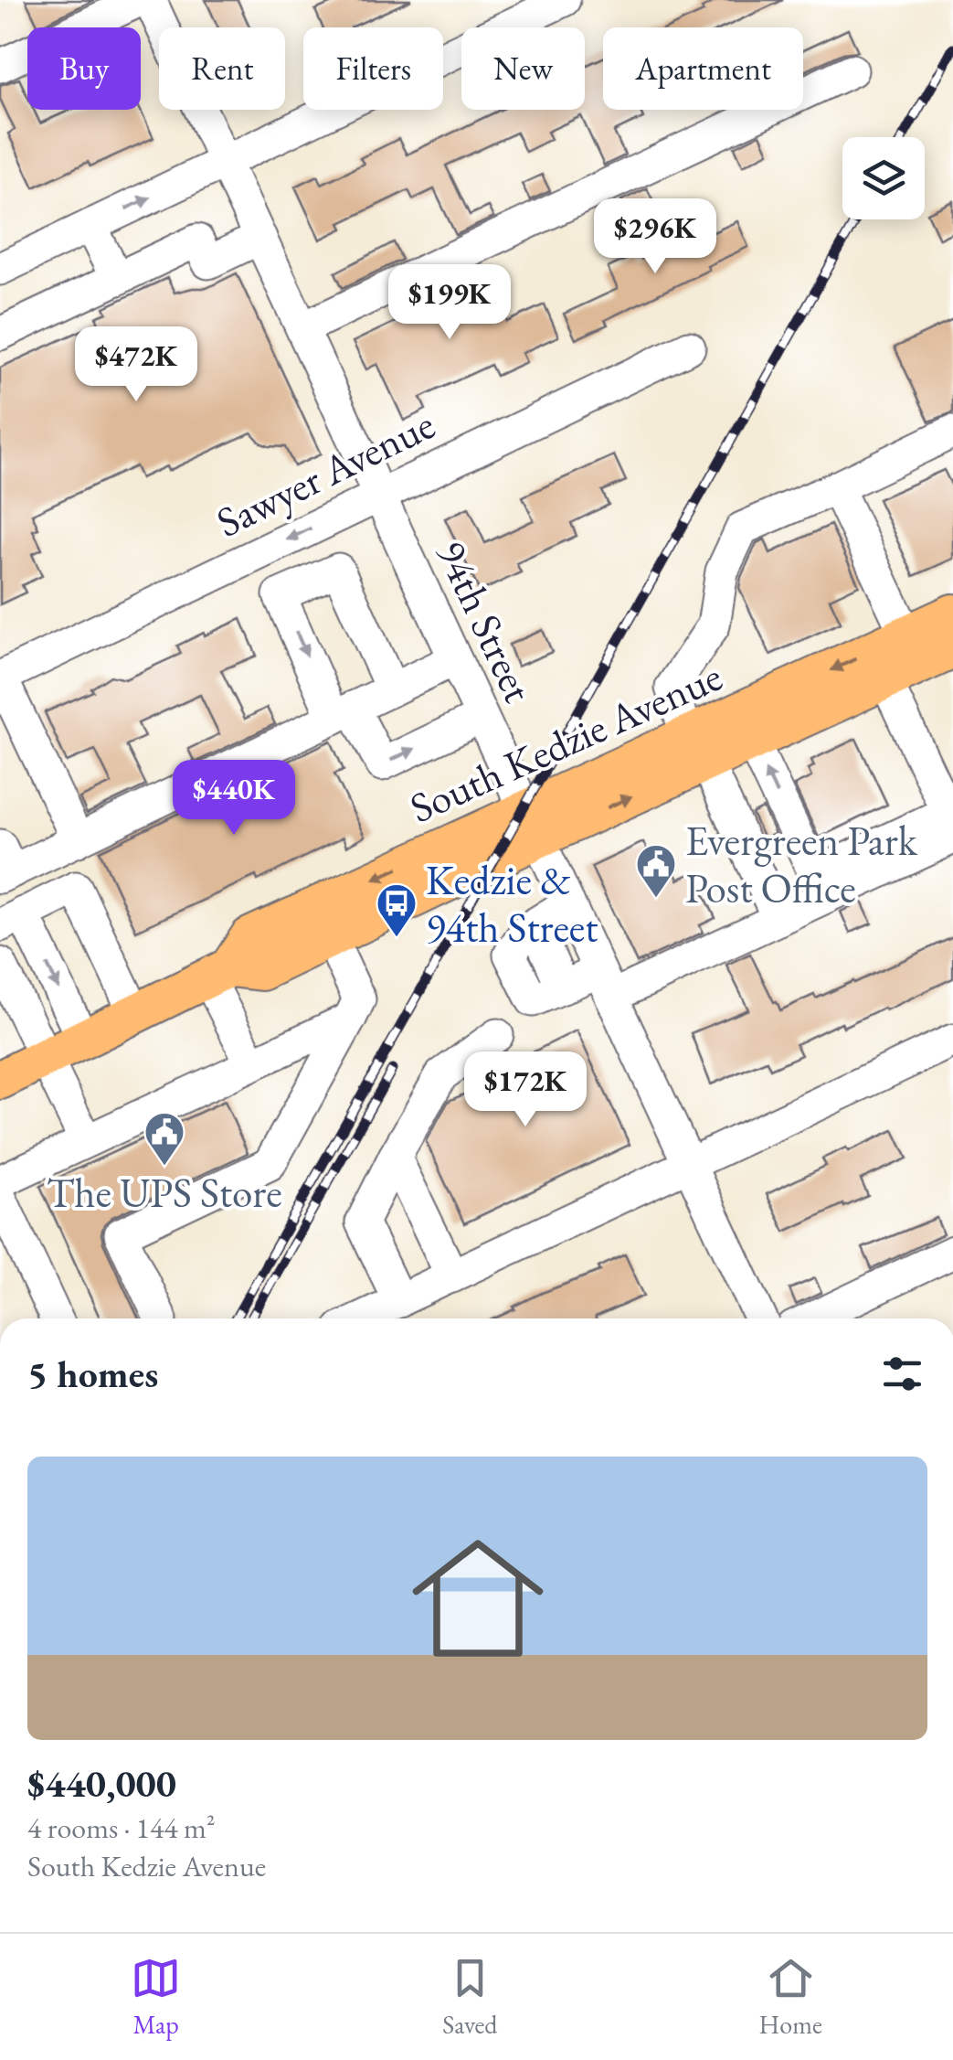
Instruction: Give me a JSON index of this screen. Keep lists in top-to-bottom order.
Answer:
{
  "streets": {
    "main road": ["South Kedzie Avenue"],
    "street": ["Sawyer Avenue", "94th Street"]
  },
  "crossings": [
    ["Sawyer Avenue", "94th Street"],
    ["94th Street", "South Kedzie Avenue"]
  ],
  "places": {
    "public building": ["Evergreen Park Post Office", "The UPS Store"],
    "bus stop": ["Kedzie & 94th Street"]
  },
  "page": {
    "chip": [
      "Buy",
      "Rent",
      "Filters",
      "New",
      "Apartment"
    ],
    "price": [
      "$296K",
      "$199K",
      "$472K",
      "$440K",
      "$172K"
    ],
    "heading": "5 homes",
    "list": [
      {
        "name": "$440,000",
        "note": "4 rooms · 144 m² · South Kedzie Avenue"
      }
    ],
    "tabs": ["Map", "Saved", "Home"]
  }
}
